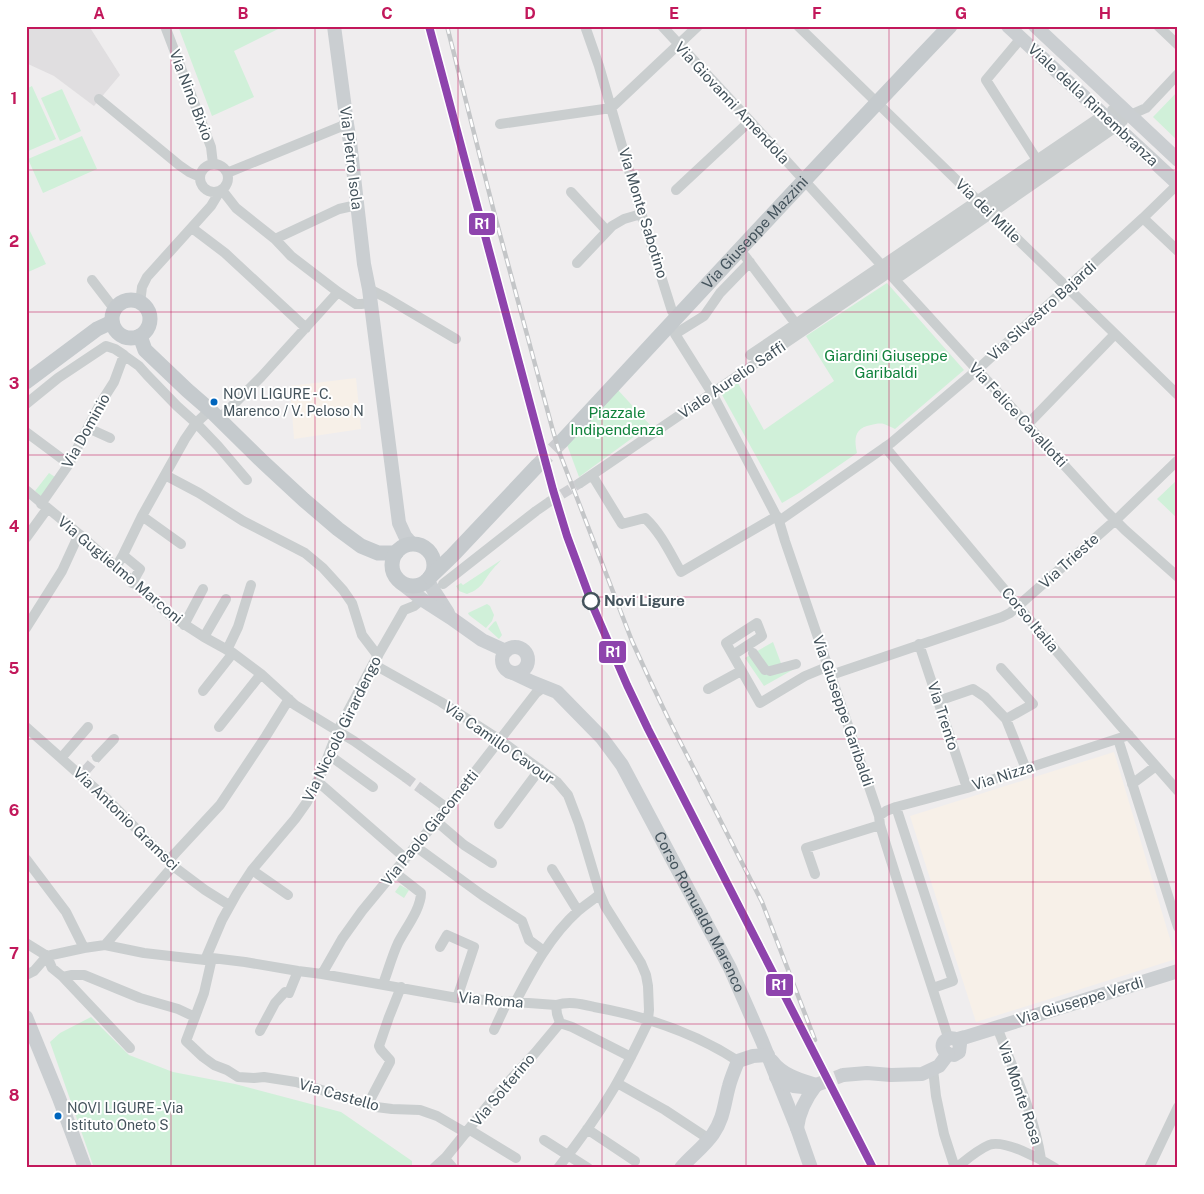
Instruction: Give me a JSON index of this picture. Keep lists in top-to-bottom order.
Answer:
{
  "streets": {
    "main road": ["Via Giuseppe Mazzini"],
    "street": [
      "Via Nino Bixio",
      "Via Giovanni Amendola",
      "Viale della Rimembranza",
      "Via Pietro Isola",
      "Via dei Mille",
      "Via Monte Sabotino",
      "Via Silvestro Bajardi",
      "Viale Aurelio Saffi",
      "Via Felice Cavallotti",
      "Via Dominio",
      "Via Trieste",
      "Via Guglielmo Marconi",
      "Corso Italia",
      "Via Giuseppe Garibaldi",
      "Via Trento",
      "Via Niccolò Girardengo",
      "Via Camillo Cavour",
      "Via Nizza",
      "Via Antonio Gramsci",
      "Via Paolo Giacometti",
      "Corso Romualdo Marenco",
      "Via Roma",
      "Via Giuseppe Verdi",
      "Via Solferino",
      "Via Monte Rosa",
      "Via Castello"
    ]
  },
  "crossings": [
    ["Via Giovanni Amendola", "Via Giuseppe Mazzini"],
    ["Via Giovanni Amendola", "Via Felice Cavallotti"],
    ["Viale della Rimembranza", "Via Silvestro Bajardi"],
    ["Viale della Rimembranza", "Viale Aurelio Saffi"],
    ["Via dei Mille", "Via Giuseppe Mazzini"],
    ["Via dei Mille", "Via Silvestro Bajardi"],
    ["Via dei Mille", "Viale Aurelio Saffi"],
    ["Via Monte Sabotino", "Via Giuseppe Mazzini"],
    ["Via Monte Sabotino", "Viale Aurelio Saffi"],
    ["Via Monte Sabotino", "Via Giuseppe Garibaldi"],
    ["Via Giuseppe Mazzini", "Via Felice Cavallotti"],
    ["Via Silvestro Bajardi", "Viale Aurelio Saffi"],
    ["Via Silvestro Bajardi", "Via Felice Cavallotti"],
    ["Via Silvestro Bajardi", "Corso Italia"],
    ["Via Silvestro Bajardi", "Via Giuseppe Garibaldi"],
    ["Viale Aurelio Saffi", "Via Felice Cavallotti"],
    ["Viale Aurelio Saffi", "Via Giuseppe Garibaldi"],
    ["Via Felice Cavallotti", "Via Trieste"],
    ["Via Dominio", "Via Guglielmo Marconi"],
    ["Via Trieste", "Corso Italia"],
    ["Via Trieste", "Via Giuseppe Garibaldi"],
    ["Via Trieste", "Via Trento"],
    ["Via Guglielmo Marconi", "Via Niccolò Girardengo"],
    ["Corso Italia", "Via Nizza"],
    ["Via Giuseppe Garibaldi", "Via Nizza"],
    ["Via Giuseppe Garibaldi", "Via Giuseppe Verdi"],
    ["Via Trento", "Via Nizza"],
    ["Via Niccolò Girardengo", "Via Camillo Cavour"],
    ["Via Niccolò Girardengo", "Via Antonio Gramsci"],
    ["Via Niccolò Girardengo", "Via Roma"],
    ["Via Niccolò Girardengo", "Via Castello"],
    ["Via Camillo Cavour", "Via Paolo Giacometti"],
    ["Via Camillo Cavour", "Via Roma"],
    ["Via Paolo Giacometti", "Corso Romualdo Marenco"],
    ["Via Paolo Giacometti", "Via Roma"],
    ["Via Giuseppe Verdi", "Via Monte Rosa"],
    ["Via Solferino", "Via Castello"]
  ],
  "parks": ["Giardini Giuseppe Garibaldi", "Piazzale Indipendenza"],
  "places": ["NOVI LIGURE - C. Marenco / V. Peloso N", "Novi Ligure", "NOVI LIGURE - Via Istituto Oneto S"],
  "lines": ["transit line R1"],
  "grid": {
    "columns": [
      "A",
      "B",
      "C",
      "D",
      "E",
      "F",
      "G",
      "H"
    ],
    "rows": [
      "1",
      "2",
      "3",
      "4",
      "5",
      "6",
      "7",
      "8"
    ]
  }
}
